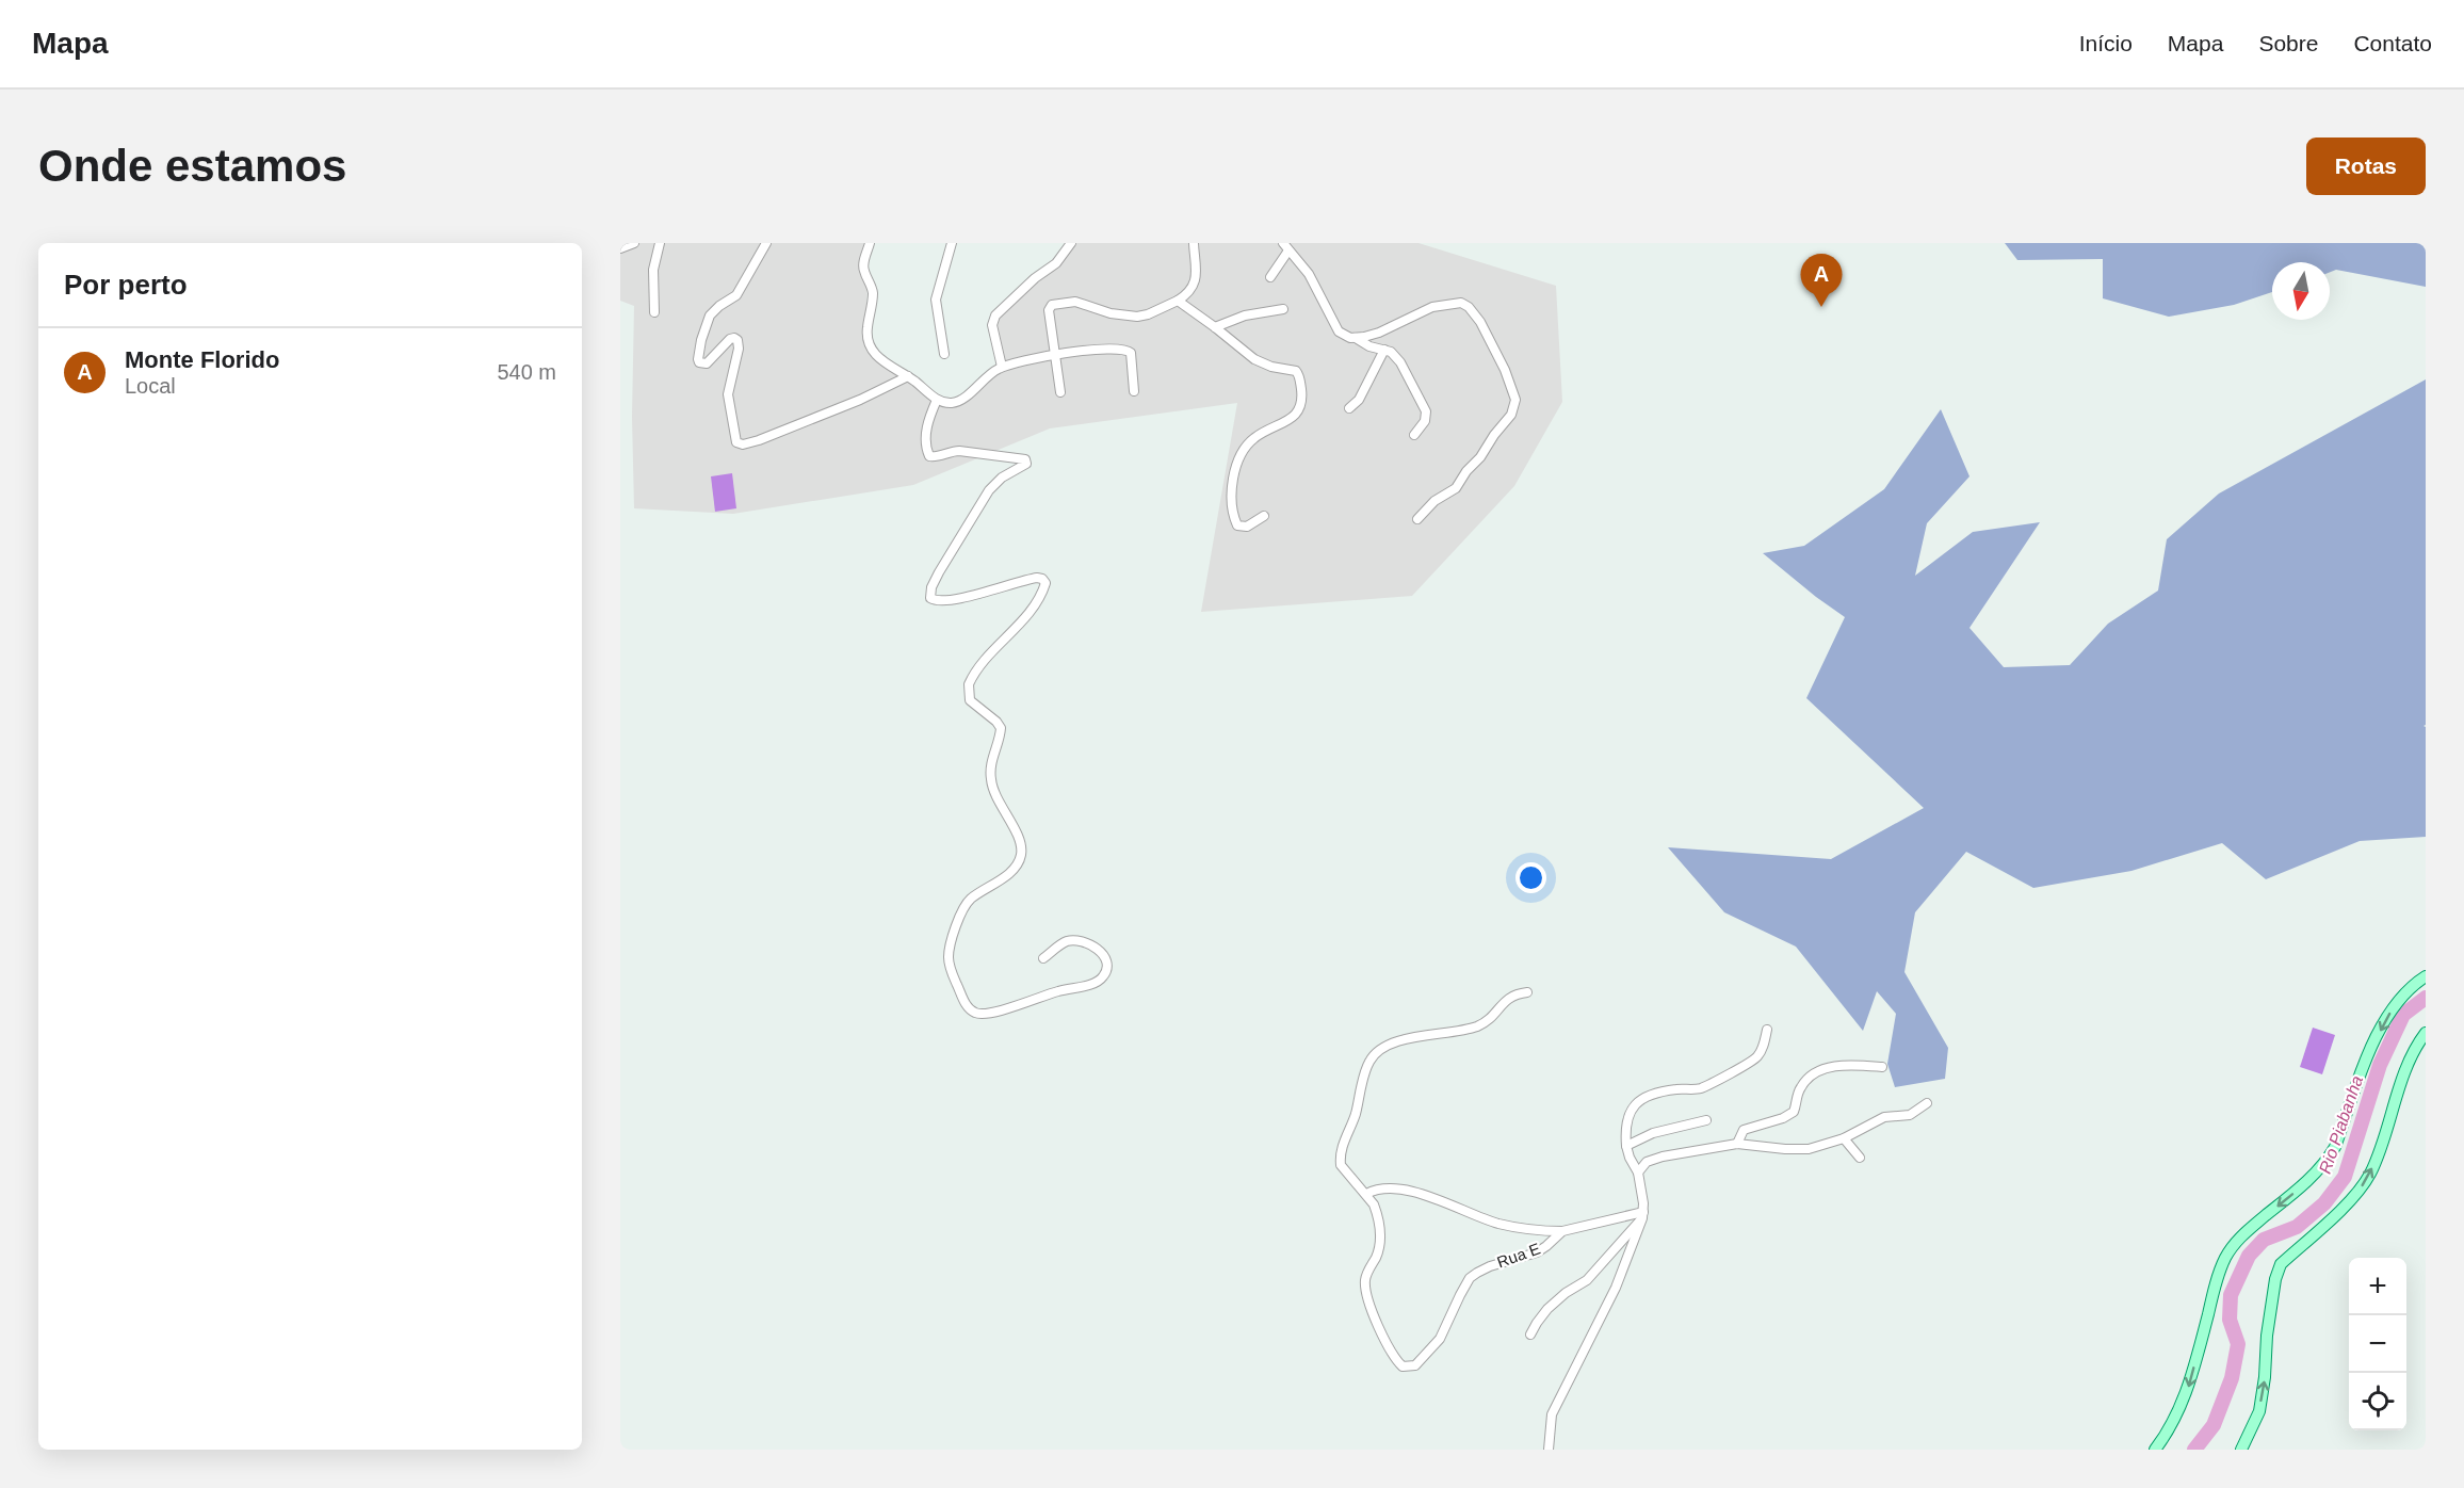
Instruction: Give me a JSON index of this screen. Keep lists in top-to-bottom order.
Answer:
{
  "streets": {
    "street": ["Rua E"]
  },
  "water": ["Rio Piabanha"],
  "north": "bottom",
  "page": {
    "header": "Mapa",
    "nav": [
      "Início",
      "Mapa",
      "Sobre",
      "Contato"
    ],
    "buttons": "Rotas",
    "title": "Onde estamos",
    "heading": "Por perto",
    "pins": "A",
    "list": [
      {
        "mark": "A",
        "name": "Monte Florido",
        "note": "Local",
        "value": "540 m"
      }
    ],
    "map_buttons": ["+", "−"]
  }
}
